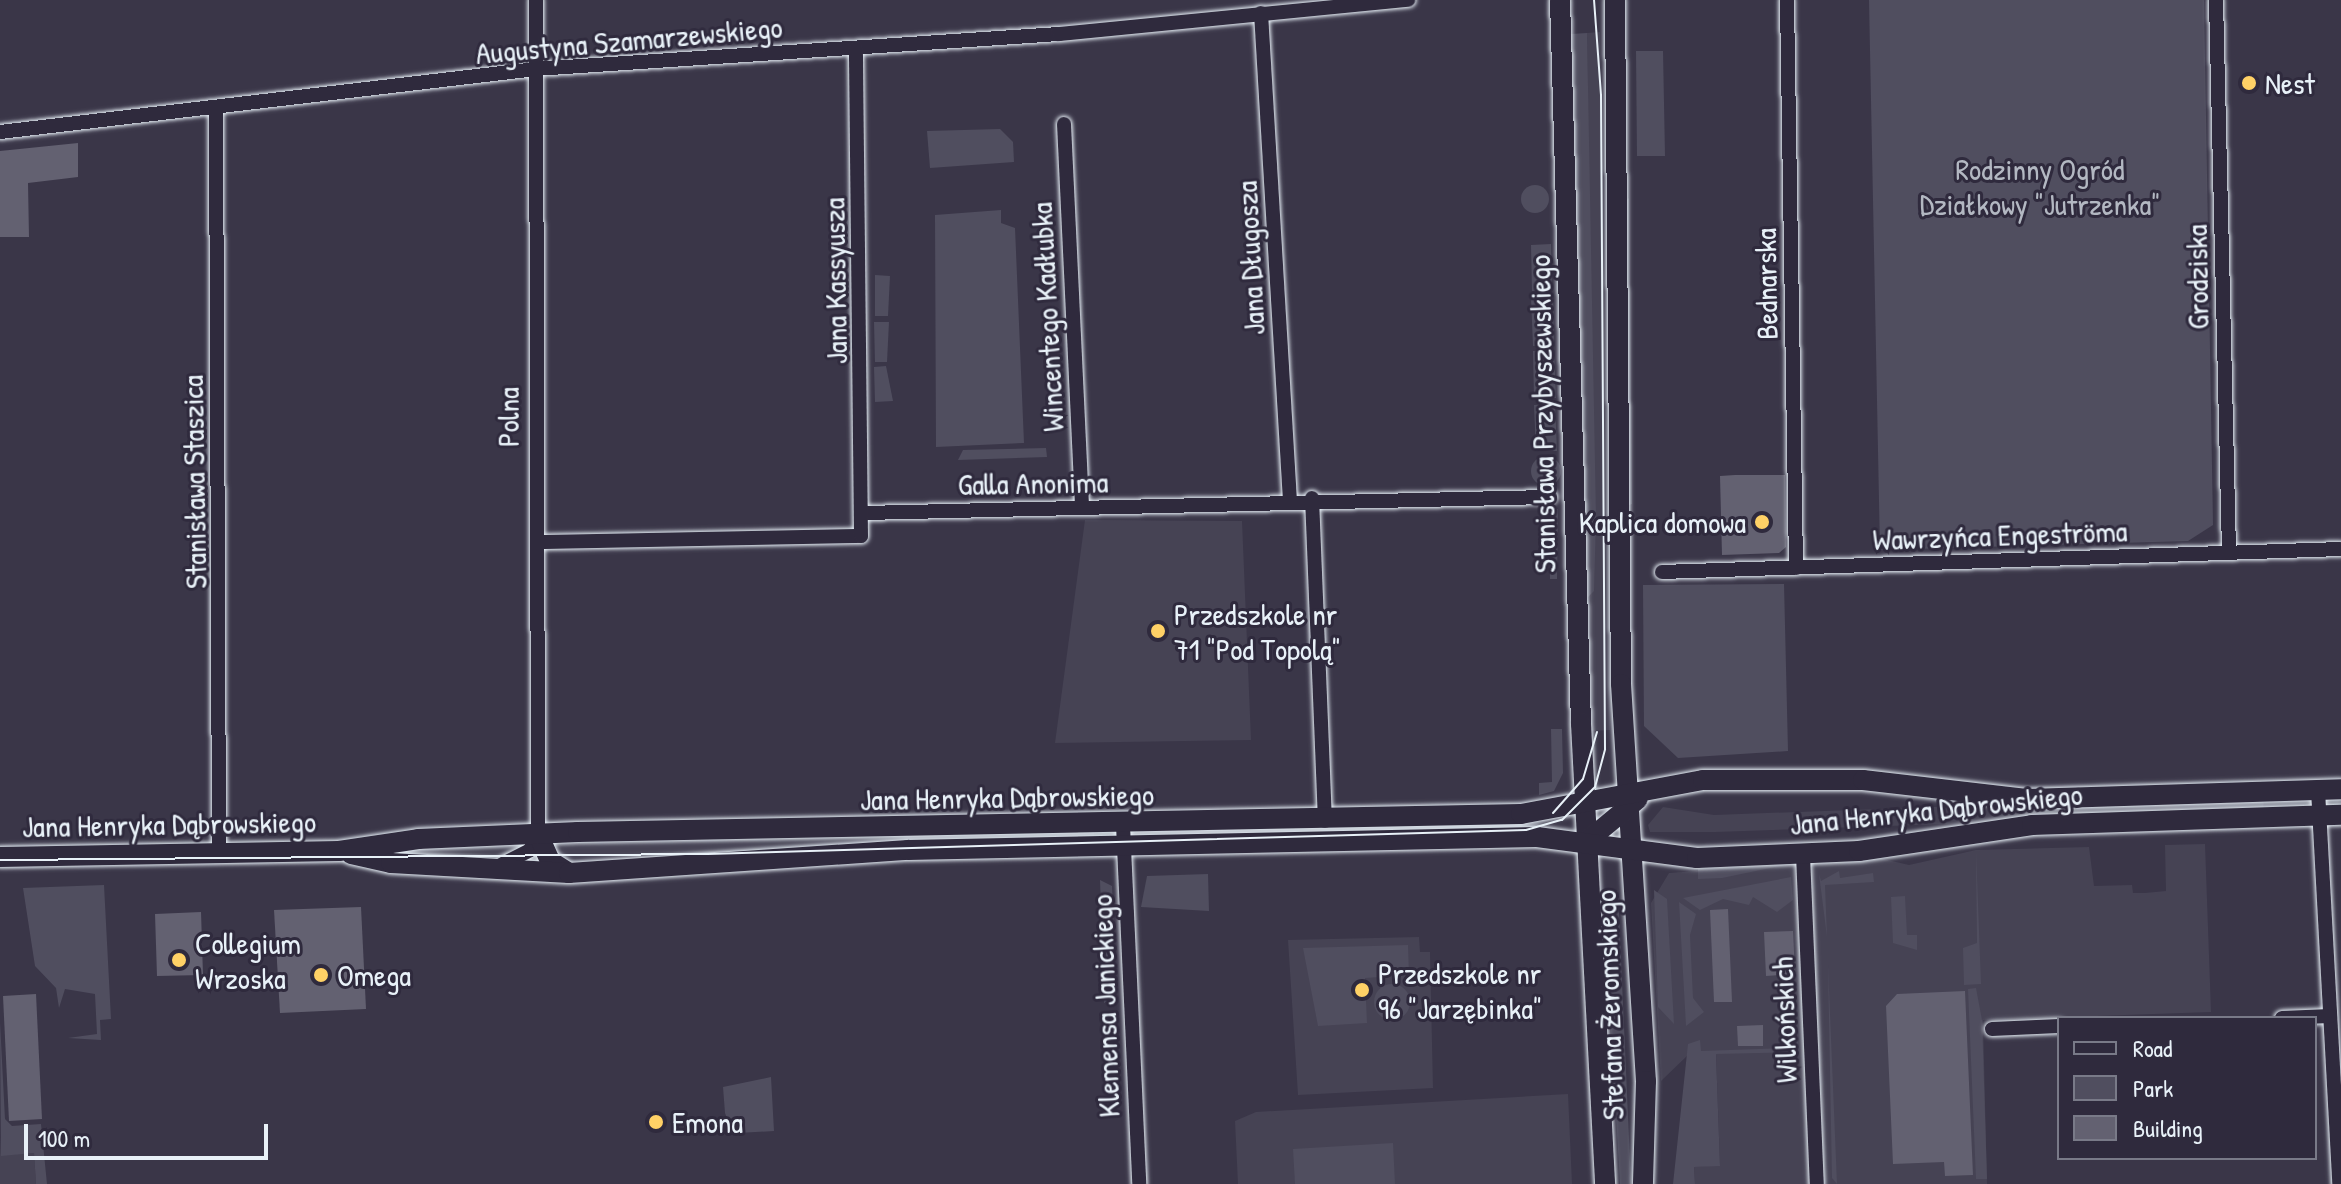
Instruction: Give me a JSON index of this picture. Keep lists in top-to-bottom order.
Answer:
{
  "streets": {
    "street": [
      "Augustyna Szamarzewskiego",
      "Jana Długosza",
      "Grodziska",
      "Jana Kassyusza",
      "Bednarska",
      "Wincentego Kadłubka",
      "Stanisława Przybyszewskiego",
      "Polna",
      "Stanisława Staszica",
      "Galla Anonima",
      "Wawrzyńca Engeströma",
      "Jana Henryka Dąbrowskiego",
      "Stefana Żeromskiego",
      "Klemensa Janickiego",
      "Wilkońskich"
    ]
  },
  "crossings": [
    ["Augustyna Szamarzewskiego", "Jana Długosza"],
    ["Augustyna Szamarzewskiego", "Jana Kassyusza"],
    ["Augustyna Szamarzewskiego", "Polna"],
    ["Augustyna Szamarzewskiego", "Stanisława Staszica"],
    ["Jana Długosza", "Galla Anonima"],
    ["Grodziska", "Wawrzyńca Engeströma"],
    ["Jana Kassyusza", "Galla Anonima"],
    ["Bednarska", "Wawrzyńca Engeströma"],
    ["Wincentego Kadłubka", "Galla Anonima"],
    ["Stanisława Przybyszewskiego", "Jana Henryka Dąbrowskiego"],
    ["Stanisława Przybyszewskiego", "Stefana Żeromskiego"],
    ["Polna", "Jana Henryka Dąbrowskiego"],
    ["Stanisława Staszica", "Jana Henryka Dąbrowskiego"],
    ["Jana Henryka Dąbrowskiego", "Stefana Żeromskiego"],
    ["Jana Henryka Dąbrowskiego", "Klemensa Janickiego"],
    ["Jana Henryka Dąbrowskiego", "Wilkońskich"]
  ],
  "parks": ["Rodzinny Ogród Działkowy \"Jutrzenka\""],
  "places": [
    "Nest",
    "Kaplica domowa",
    "Przedszkole nr 71 \"Pod Topolą\"",
    "Collegium Wrzoska",
    "Omega",
    "Przedszkole nr 96 \"Jarzębinka\"",
    "Emona"
  ],
  "legend": ["Road", "Park", "Building"],
  "scale_bar": "100 m"
}
